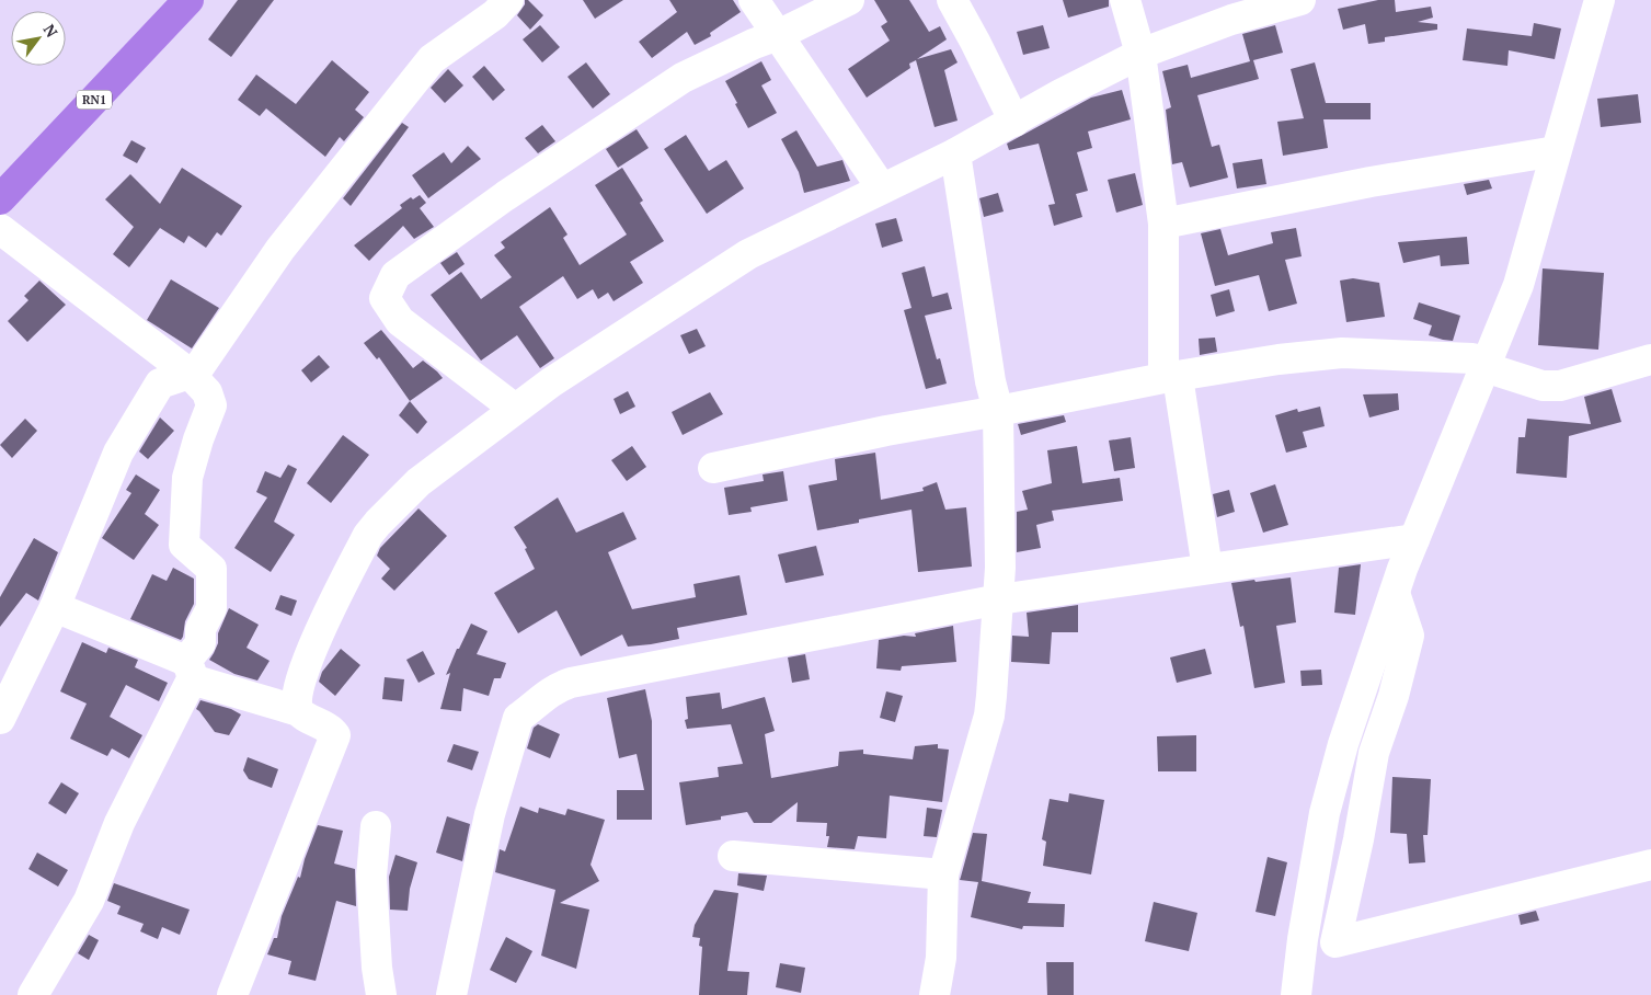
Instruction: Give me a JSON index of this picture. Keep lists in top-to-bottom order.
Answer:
{
  "streets": {
    "highway": ["RN1"]
  },
  "north": "top right"
}
